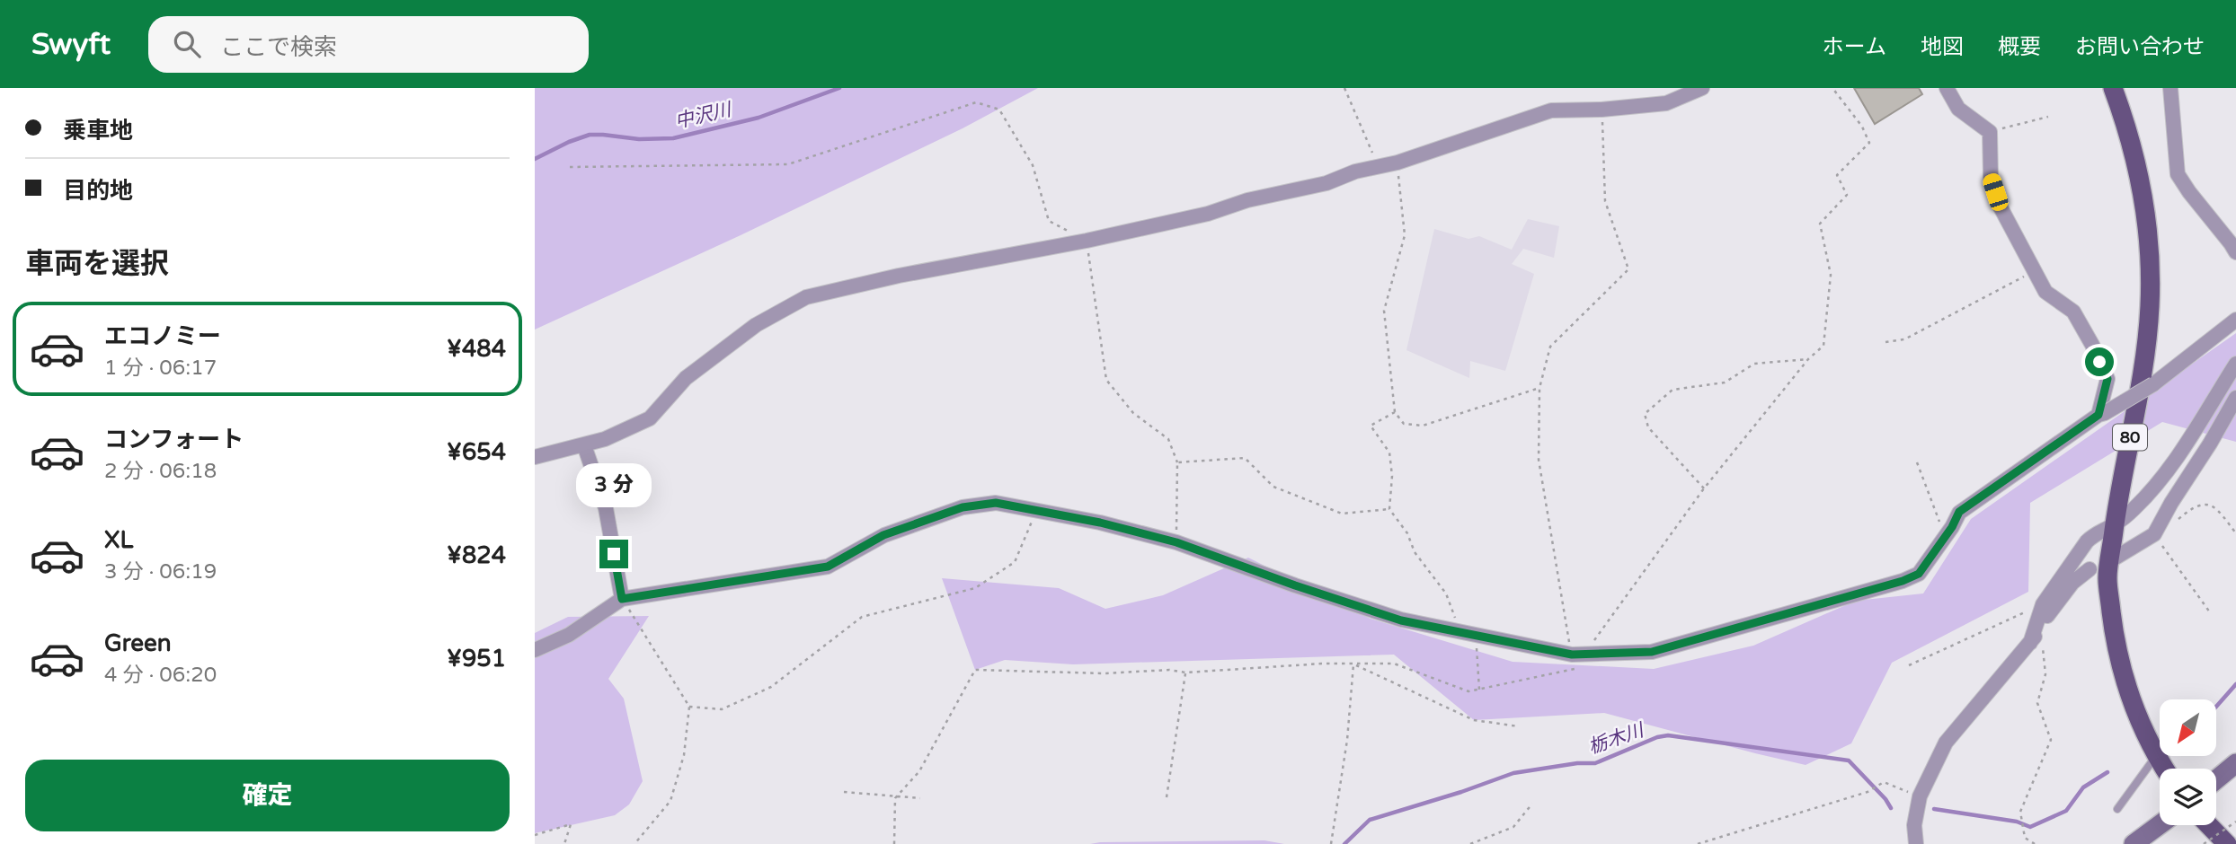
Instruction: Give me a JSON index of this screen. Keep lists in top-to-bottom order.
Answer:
{
  "streets": {
    "main road": ["80"]
  },
  "water": ["中沢川", "栃木川"],
  "north": "bottom left",
  "page": {
    "header": "Swyft",
    "search": "ここで検索",
    "nav": [
      "ホーム",
      "地図",
      "概要",
      "お問い合わせ"
    ],
    "banner": ["乗車地", "目的地"],
    "heading": "車両を選択",
    "list": [
      {
        "name": "エコノミー",
        "note": "1 分 · 06:17",
        "value": "¥484"
      },
      {
        "name": "コンフォート",
        "note": "2 分 · 06:18",
        "value": "¥654"
      },
      {
        "name": "XL",
        "note": "3 分 · 06:19",
        "value": "¥824"
      },
      {
        "name": "Green",
        "note": "4 分 · 06:20",
        "value": "¥951"
      }
    ],
    "bubble": "3 分",
    "buttons": "確定"
  }
}
